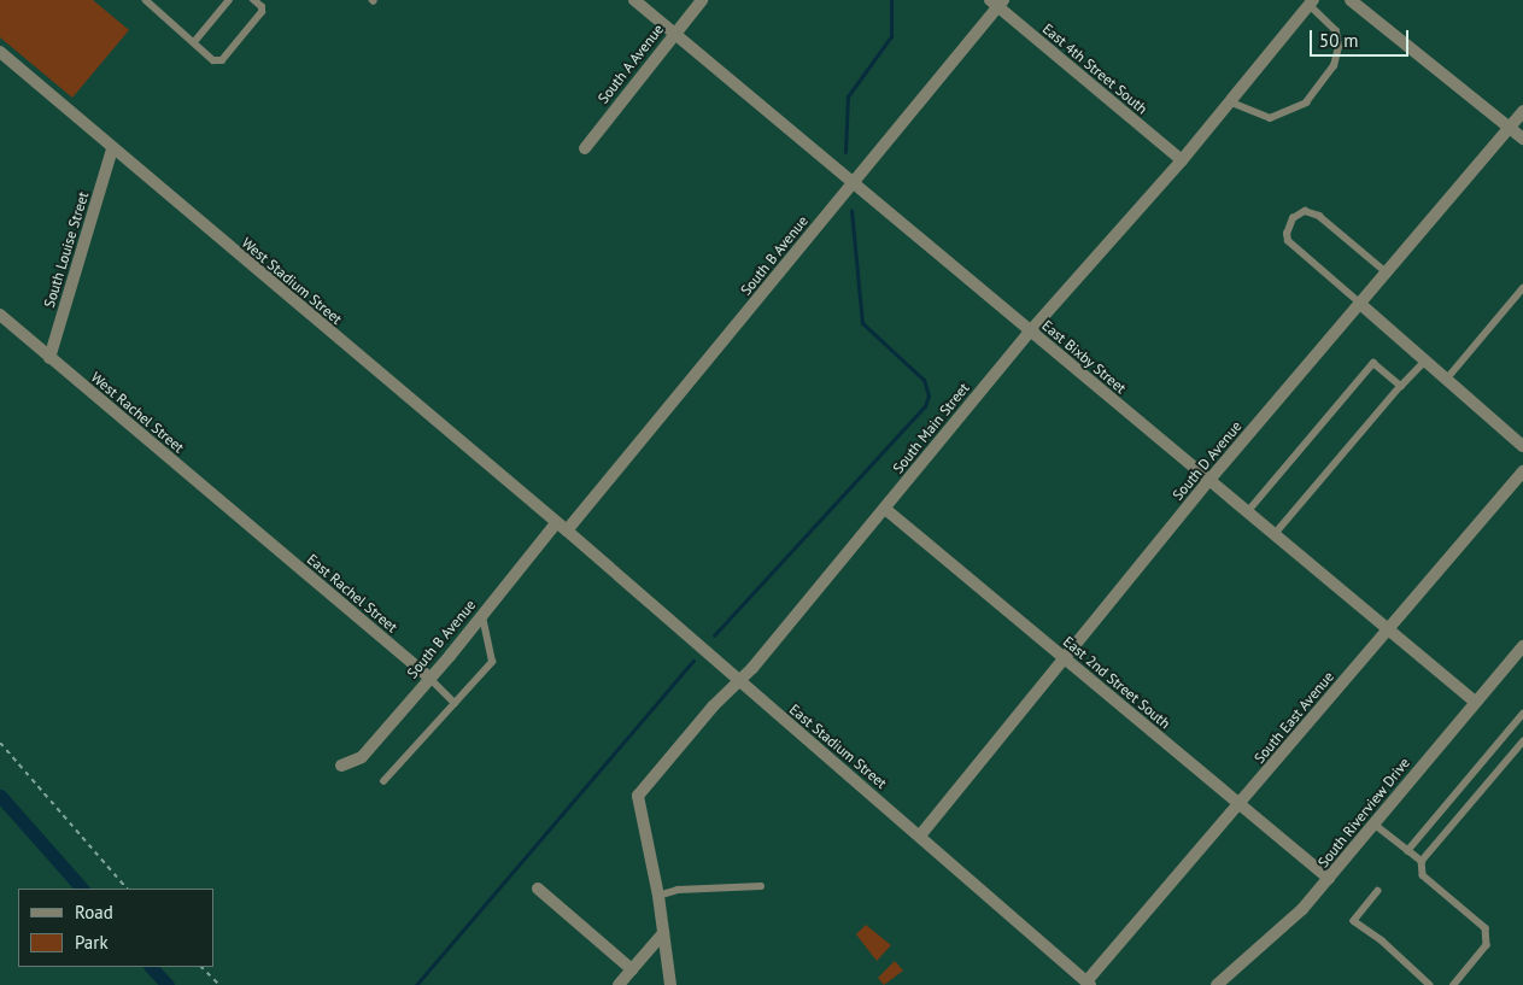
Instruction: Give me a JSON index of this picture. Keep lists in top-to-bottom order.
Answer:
{
  "streets": {
    "street": [
      "South A Avenue",
      "East 4th Street South",
      "South Louise Street",
      "South B Avenue",
      "West Stadium Street",
      "East Bixby Street",
      "West Rachel Street",
      "South Main Street",
      "South D Avenue",
      "East Rachel Street",
      "East 2nd Street South",
      "South East Avenue",
      "East Stadium Street",
      "South Riverview Drive"
    ]
  },
  "crossings": [
    ["South A Avenue", "East Bixby Street"],
    ["East 4th Street South", "South B Avenue"],
    ["East 4th Street South", "South Main Street"],
    ["South Louise Street", "West Stadium Street"],
    ["South Louise Street", "West Rachel Street"],
    ["South B Avenue", "West Stadium Street"],
    ["South B Avenue", "East Bixby Street"],
    ["South B Avenue", "East Rachel Street"],
    ["South B Avenue", "East Stadium Street"],
    ["West Stadium Street", "East Stadium Street"],
    ["East Bixby Street", "South Main Street"],
    ["East Bixby Street", "South D Avenue"],
    ["East Bixby Street", "South East Avenue"],
    ["East Bixby Street", "South Riverview Drive"],
    ["West Rachel Street", "East Rachel Street"],
    ["South Main Street", "East 2nd Street South"],
    ["South Main Street", "East Stadium Street"],
    ["South D Avenue", "East 2nd Street South"],
    ["South D Avenue", "East Stadium Street"],
    ["East 2nd Street South", "South East Avenue"],
    ["East 2nd Street South", "South Riverview Drive"],
    ["South East Avenue", "East Stadium Street"]
  ],
  "legend": ["Road", "Park"],
  "scale_bar": "50 m"
}
